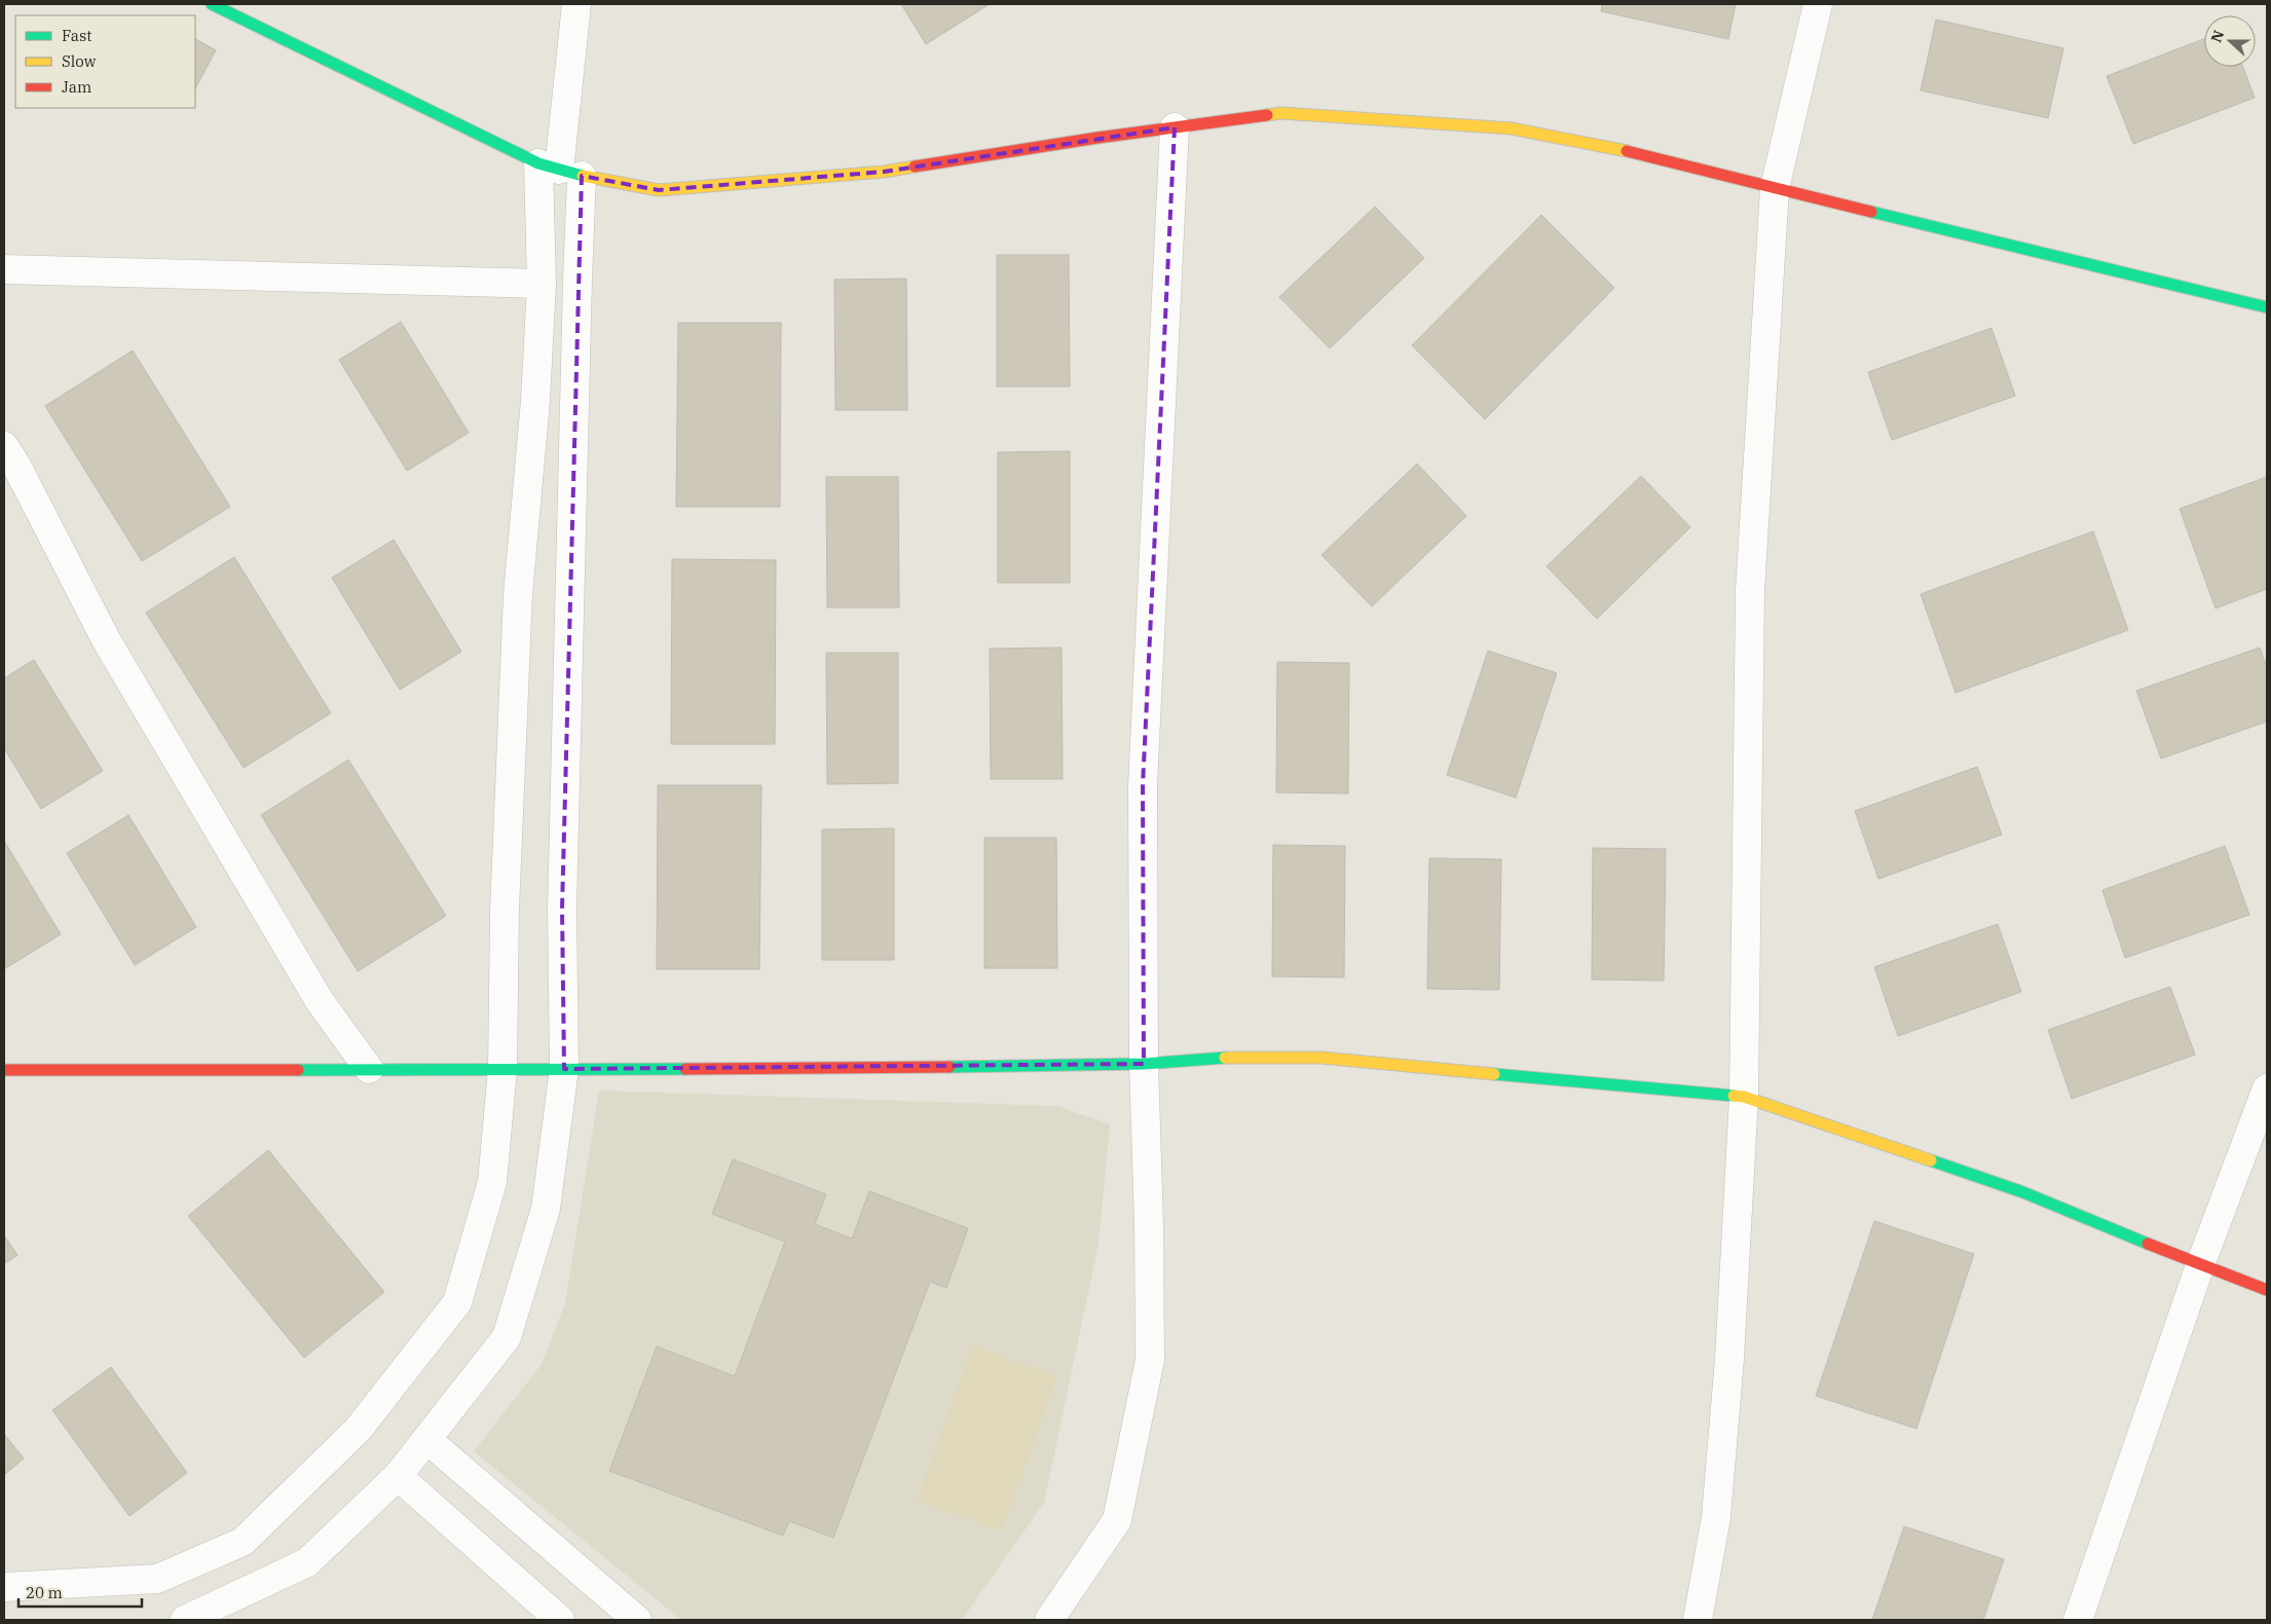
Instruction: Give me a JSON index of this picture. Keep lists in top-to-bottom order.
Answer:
{
  "legend": ["Fast", "Slow", "Jam"],
  "scale_bar": "20 m",
  "north": "left"
}
